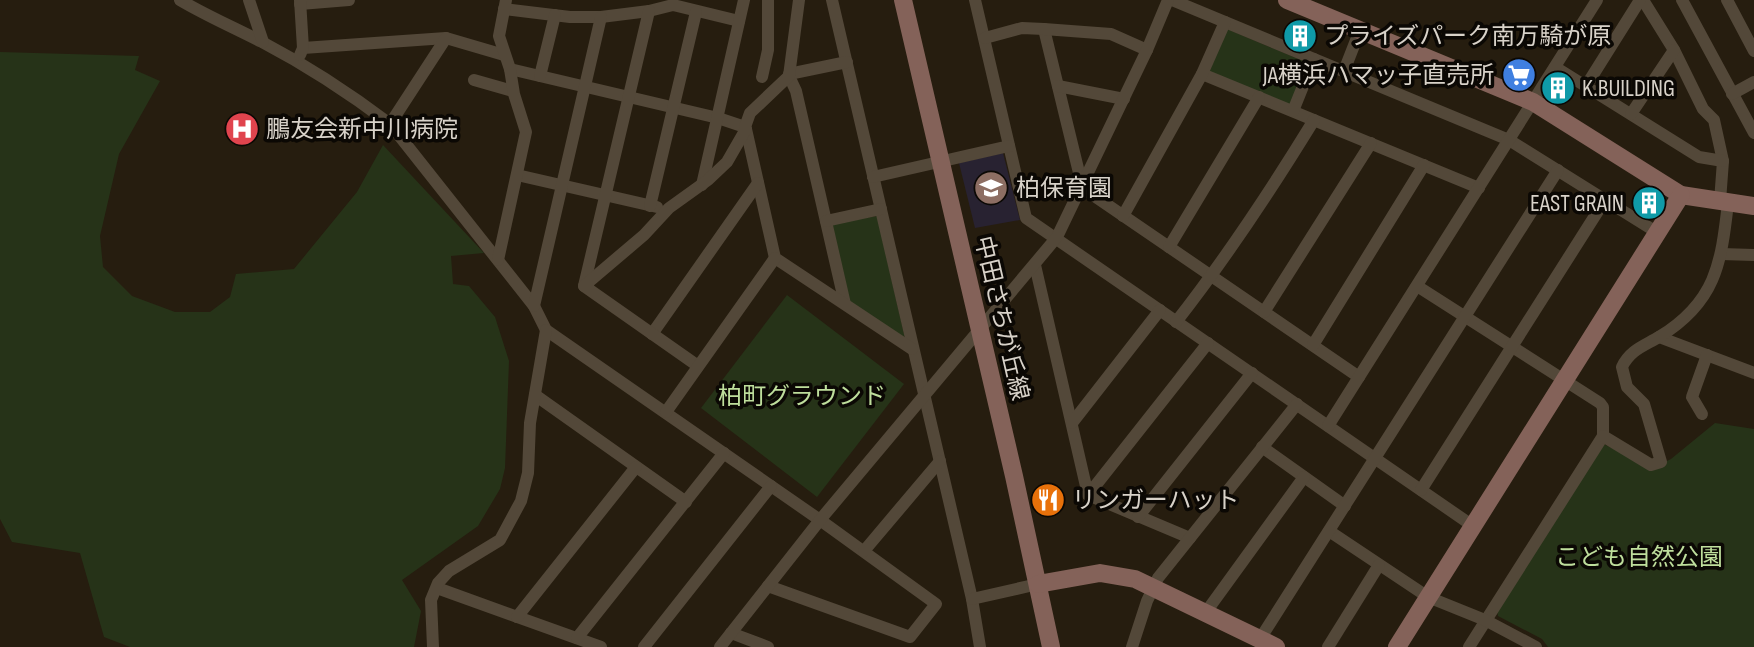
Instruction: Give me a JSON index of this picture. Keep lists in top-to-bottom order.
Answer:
{
  "streets": {
    "street": ["中田さちが丘線"]
  },
  "parks": ["柏町グラウンド", "こども自然公園"],
  "places": {
    "building": ["プライズパーク南万騎が原", "K.BUILDING", "EAST GRAIN"],
    "supermarket": ["JA横浜ハマッ子直売所"],
    "hospital": ["鵬友会新中川病院"],
    "school or university": ["柏保育園"],
    "restaurant": ["リンガーハット"]
  }
}
